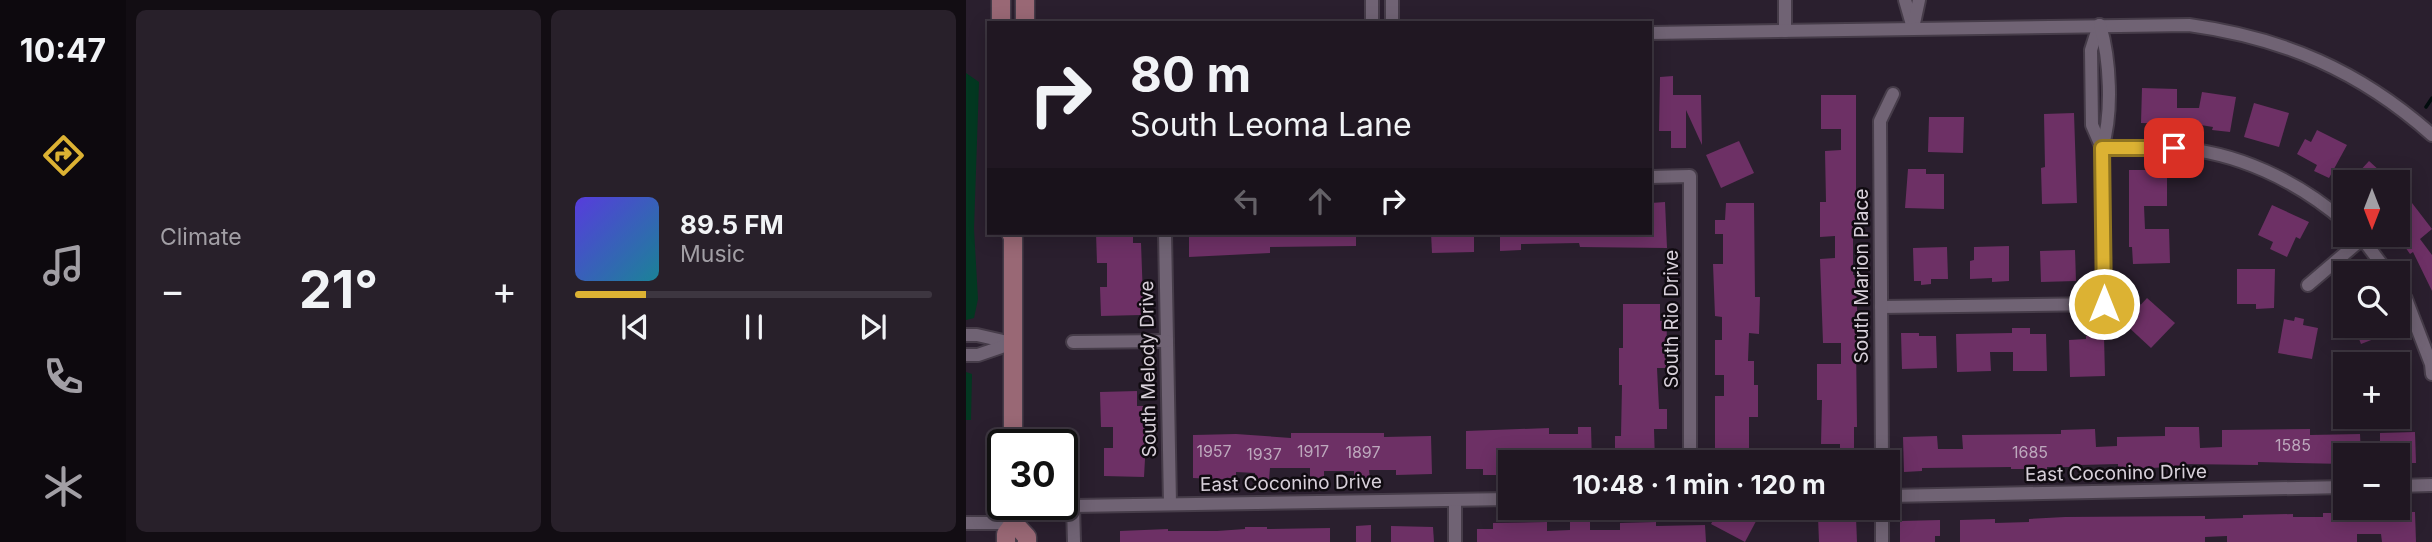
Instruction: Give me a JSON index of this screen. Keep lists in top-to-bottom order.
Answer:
{
  "streets": {
    "street": [
      "South Marion Place",
      "South Rio Drive",
      "South Melody Drive",
      "East Coconino Drive"
    ]
  },
  "crossings": [
    ["South Melody Drive", "East Coconino Drive"]
  ],
  "house_numbers": [
    "1585",
    "1957",
    "1917",
    "1897",
    "1685",
    "1937"
  ],
  "north": "bottom",
  "page": {
    "tabs": "10:47",
    "tile": "Climate",
    "turn": ["80 m", "South Leoma Lane"],
    "map_buttons": ["+", "−"],
    "song": ["89.5 FM", "Music"],
    "heat": ["−", "21°", "+"],
    "limit": "30",
    "trip": "10:48 · 1 min · 120 m"
  }
}
